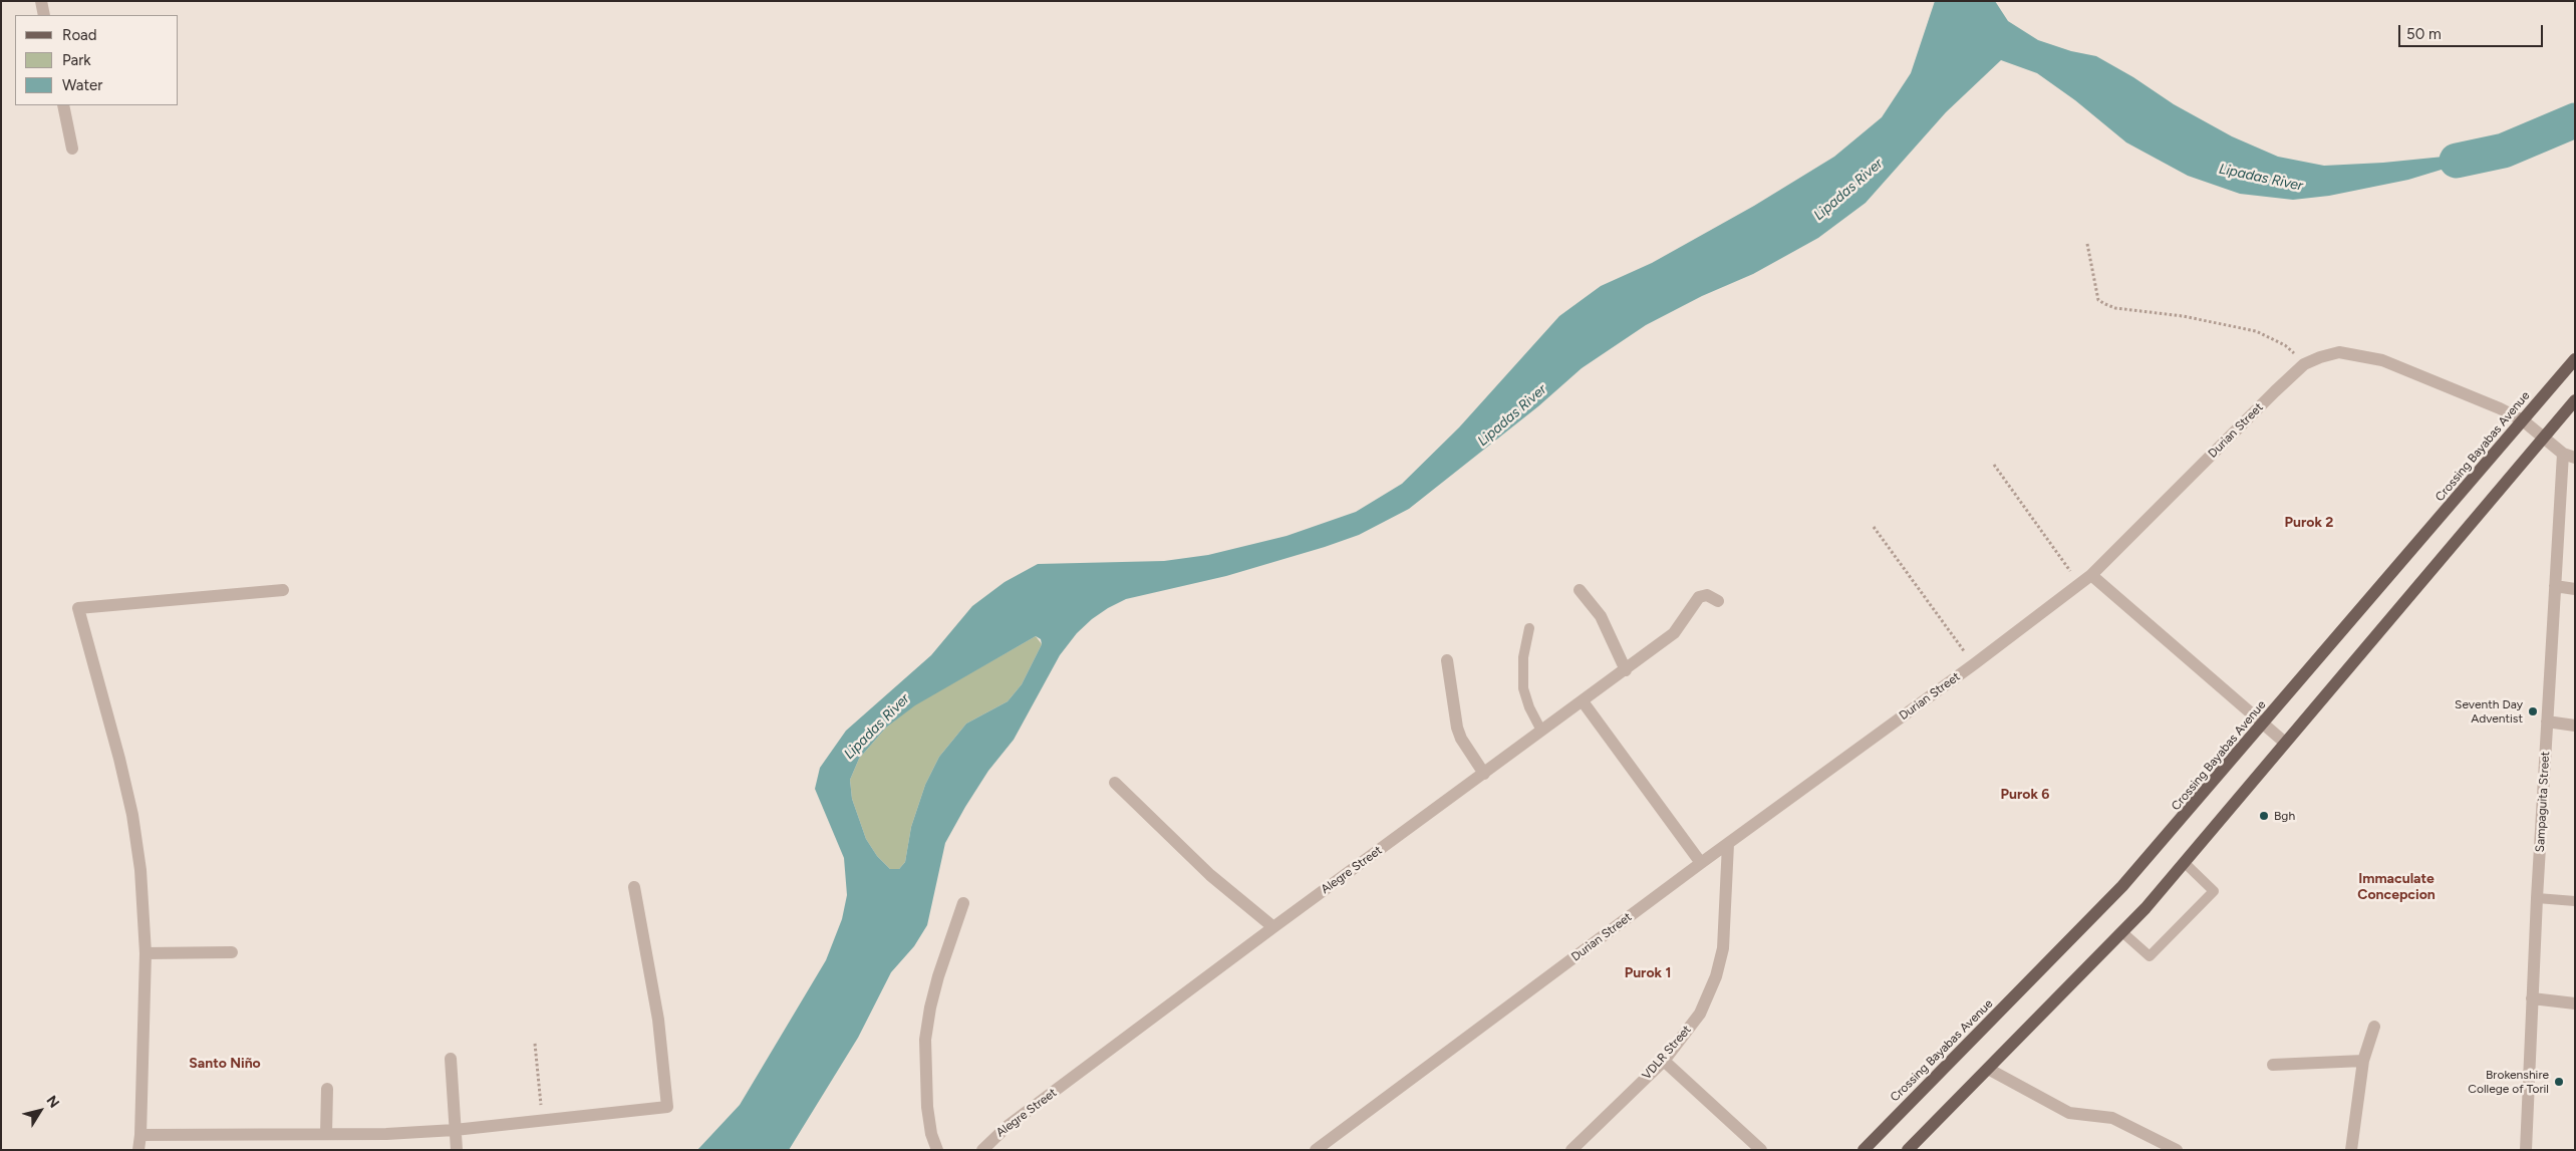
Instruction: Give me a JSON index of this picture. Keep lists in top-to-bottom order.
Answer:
{
  "streets": {
    "main road": ["Crossing Bayabas Avenue"],
    "street": [
      "Durian Street",
      "Sampaguita Street",
      "Alegre Street",
      "VDLR Street"
    ]
  },
  "crossings": [
    ["Durian Street", "Crossing Bayabas Avenue"],
    ["Durian Street", "Sampaguita Street"],
    ["Durian Street", "VDLR Street"]
  ],
  "districts": [
    "Purok 2",
    "Purok 6",
    "Immaculate Concepcion",
    "Purok 1",
    "Santo Niño"
  ],
  "water": ["Lipadas River"],
  "places": ["Seventh Day Adventist", "Bgh", "Brokenshire College of Toril"],
  "legend": ["Road", "Park", "Water"],
  "scale_bar": "50 m",
  "north": "top right"
}
